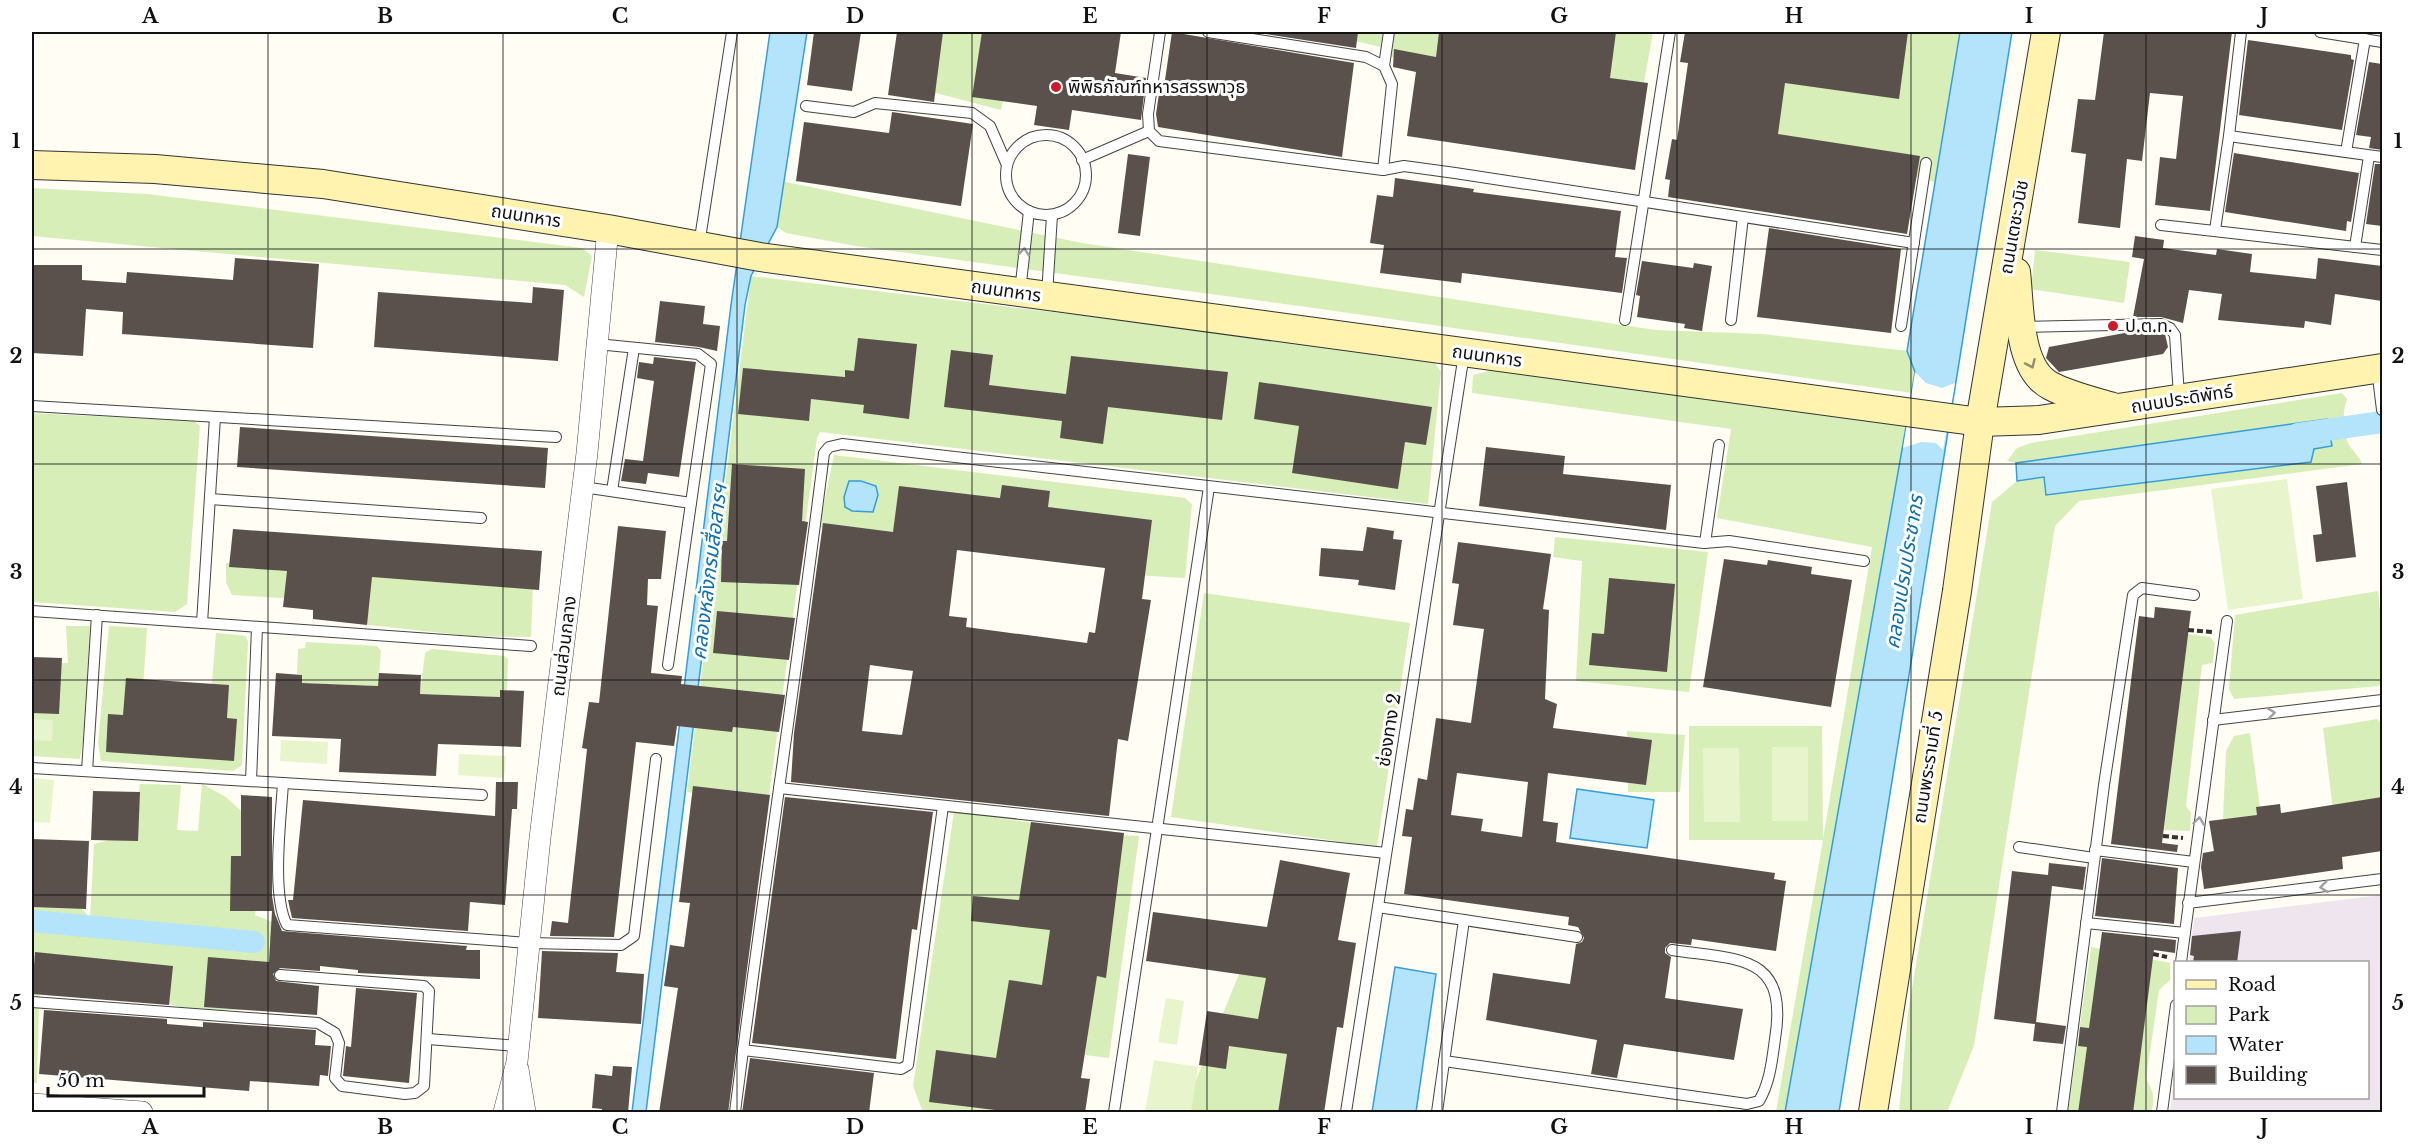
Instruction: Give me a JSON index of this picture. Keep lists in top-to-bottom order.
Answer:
{
  "streets": {
    "main road": [
      "ถนนทหาร",
      "ถนนเตชะวนิช",
      "ถนนประดิพัทธ์",
      "ถนนพระรามที่ 5"
    ],
    "street": ["ถนนส่วนกลาง"],
    "lane": ["ช่องทาง 2"]
  },
  "crossings": [
    ["ถนนทหาร", "ถนนเตชะวนิช"],
    ["ถนนทหาร", "ถนนประดิพัทธ์"],
    ["ถนนทหาร", "ถนนส่วนกลาง"],
    ["ถนนทหาร", "ช่องทาง 2"],
    ["ถนนทหาร", "ถนนพระรามที่ 5"],
    ["ถนนเตชะวนิช", "ถนนประดิพัทธ์"],
    ["ถนนเตชะวนิช", "ถนนพระรามที่ 5"],
    ["ถนนประดิพัทธ์", "ถนนพระรามที่ 5"]
  ],
  "water": ["คลองหลังกรมสื่อสารฯ", "คลองเปรมประชากร"],
  "places": ["พิพิธภัณฑ์ทหารสรรพาวุธ", "ป.ต.ท."],
  "legend": [
    "Road",
    "Park",
    "Water",
    "Building"
  ],
  "scale_bar": "50 m",
  "grid": {
    "columns": [
      "A",
      "B",
      "C",
      "D",
      "E",
      "F",
      "G",
      "H",
      "I",
      "J"
    ],
    "rows": [
      "1",
      "2",
      "3",
      "4",
      "5"
    ]
  }
}
